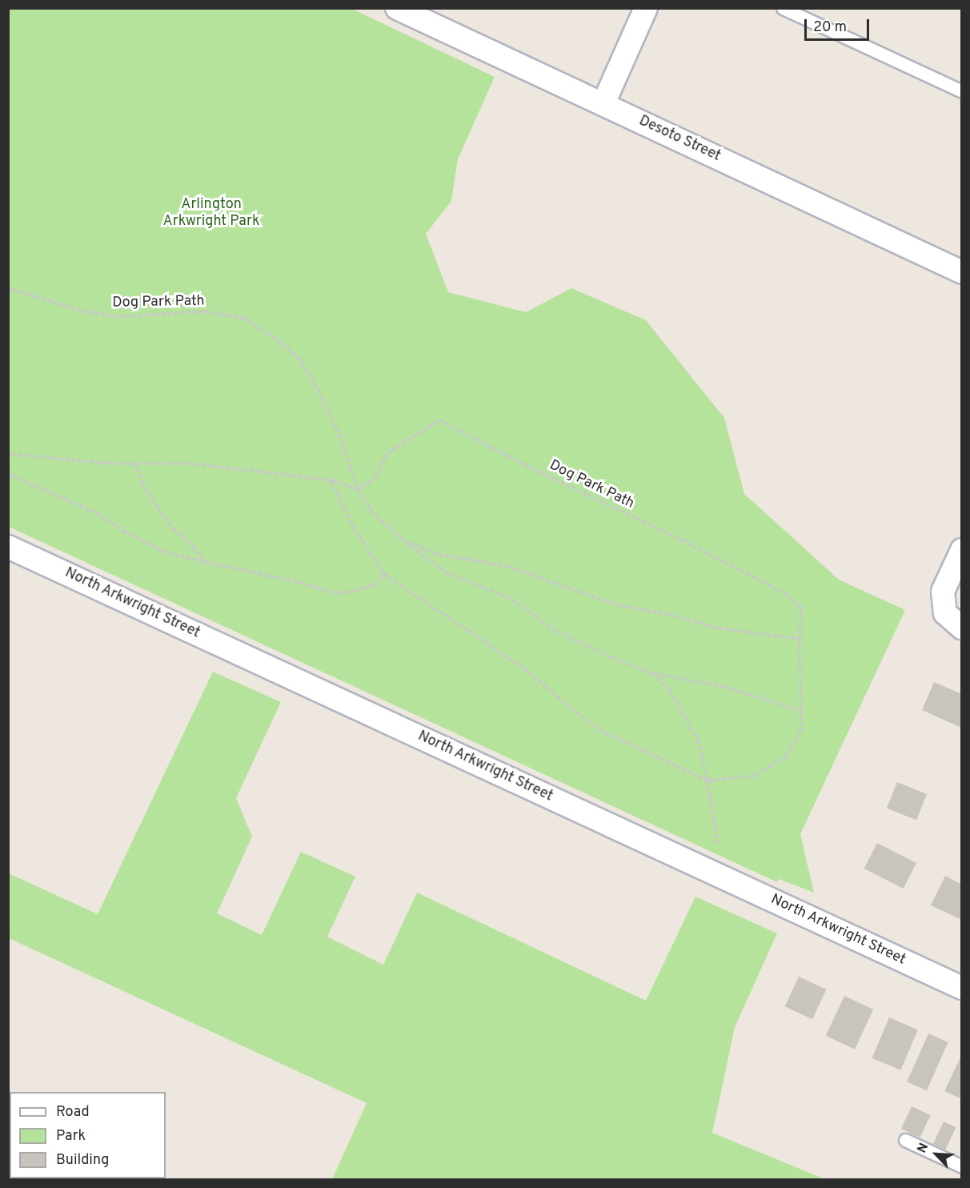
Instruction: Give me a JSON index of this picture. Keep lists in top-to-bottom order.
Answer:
{
  "streets": {
    "street": ["Desoto Street", "North Arkwright Street"],
    "path": ["Dog Park Path"]
  },
  "parks": ["Arlington Arkwright Park"],
  "legend": ["Road", "Park", "Building"],
  "scale_bar": "20 m",
  "north": "top left"
}
